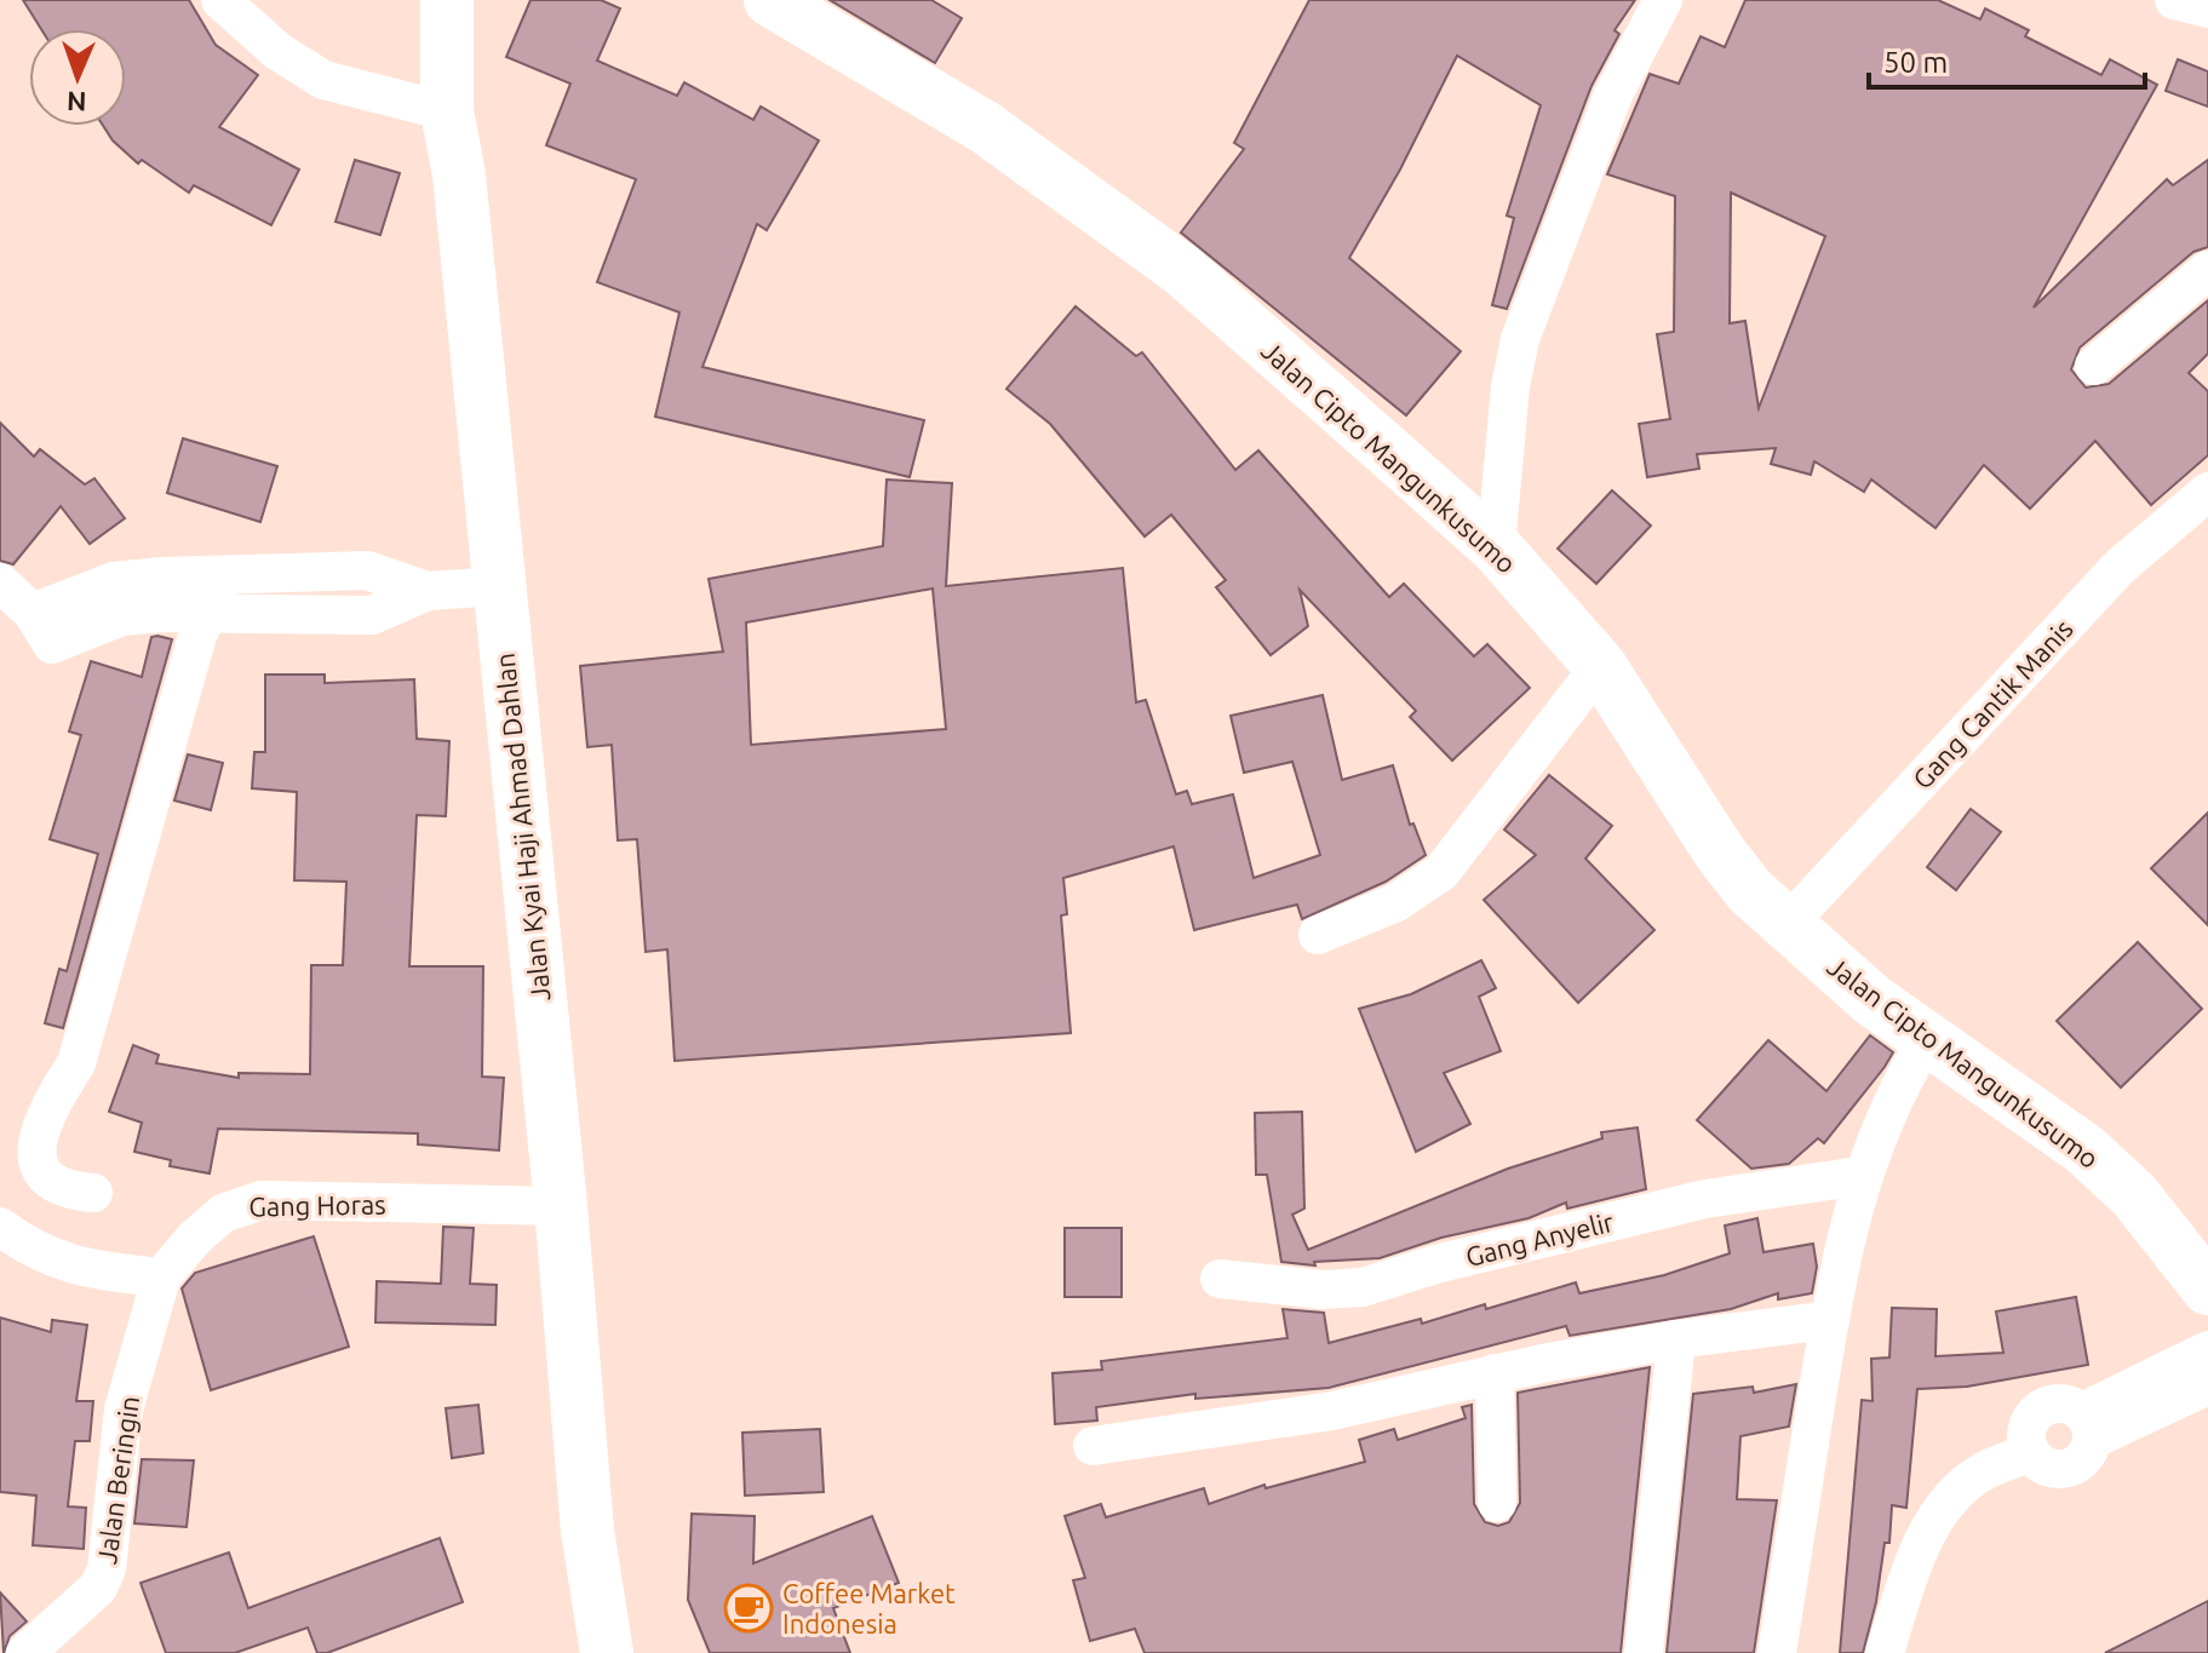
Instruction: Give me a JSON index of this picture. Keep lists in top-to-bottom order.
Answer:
{
  "streets": {
    "street": [
      "Jalan Cipto Mangunkusumo",
      "Gang Cantik Manis",
      "Jalan Kyai Haji Ahmad Dahlan",
      "Gang Horas",
      "Gang Anyelir",
      "Jalan Beringin"
    ]
  },
  "crossings": [
    ["Jalan Cipto Mangunkusumo", "Gang Cantik Manis"],
    ["Jalan Kyai Haji Ahmad Dahlan", "Gang Horas"],
    ["Gang Horas", "Jalan Beringin"]
  ],
  "places": {
    "cafe": ["Coffee Market Indonesia"]
  },
  "scale_bar": "50 m",
  "north": "bottom"
}
